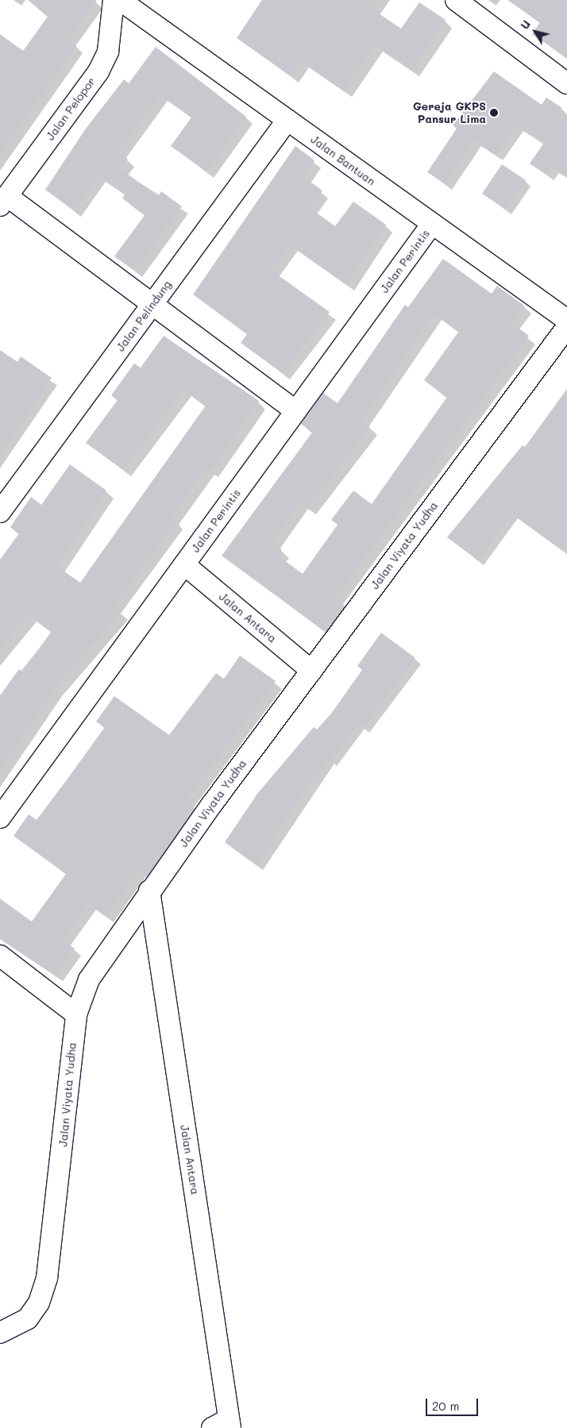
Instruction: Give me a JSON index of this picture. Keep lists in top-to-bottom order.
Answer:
{
  "streets": {
    "street": [
      "Jalan Pelopor",
      "Jalan Bantuan",
      "Jalan Perintis",
      "Jalan Pelindung",
      "Jalan Viyata Yudha",
      "Jalan Antara"
    ]
  },
  "crossings": [
    ["Jalan Bantuan", "Jalan Perintis"],
    ["Jalan Bantuan", "Jalan Pelindung"],
    ["Jalan Perintis", "Jalan Antara"],
    ["Jalan Viyata Yudha", "Jalan Antara"]
  ],
  "places": ["Gereja GKPS Pansur Lima"],
  "scale_bar": "20 m",
  "north": "top left"
}
